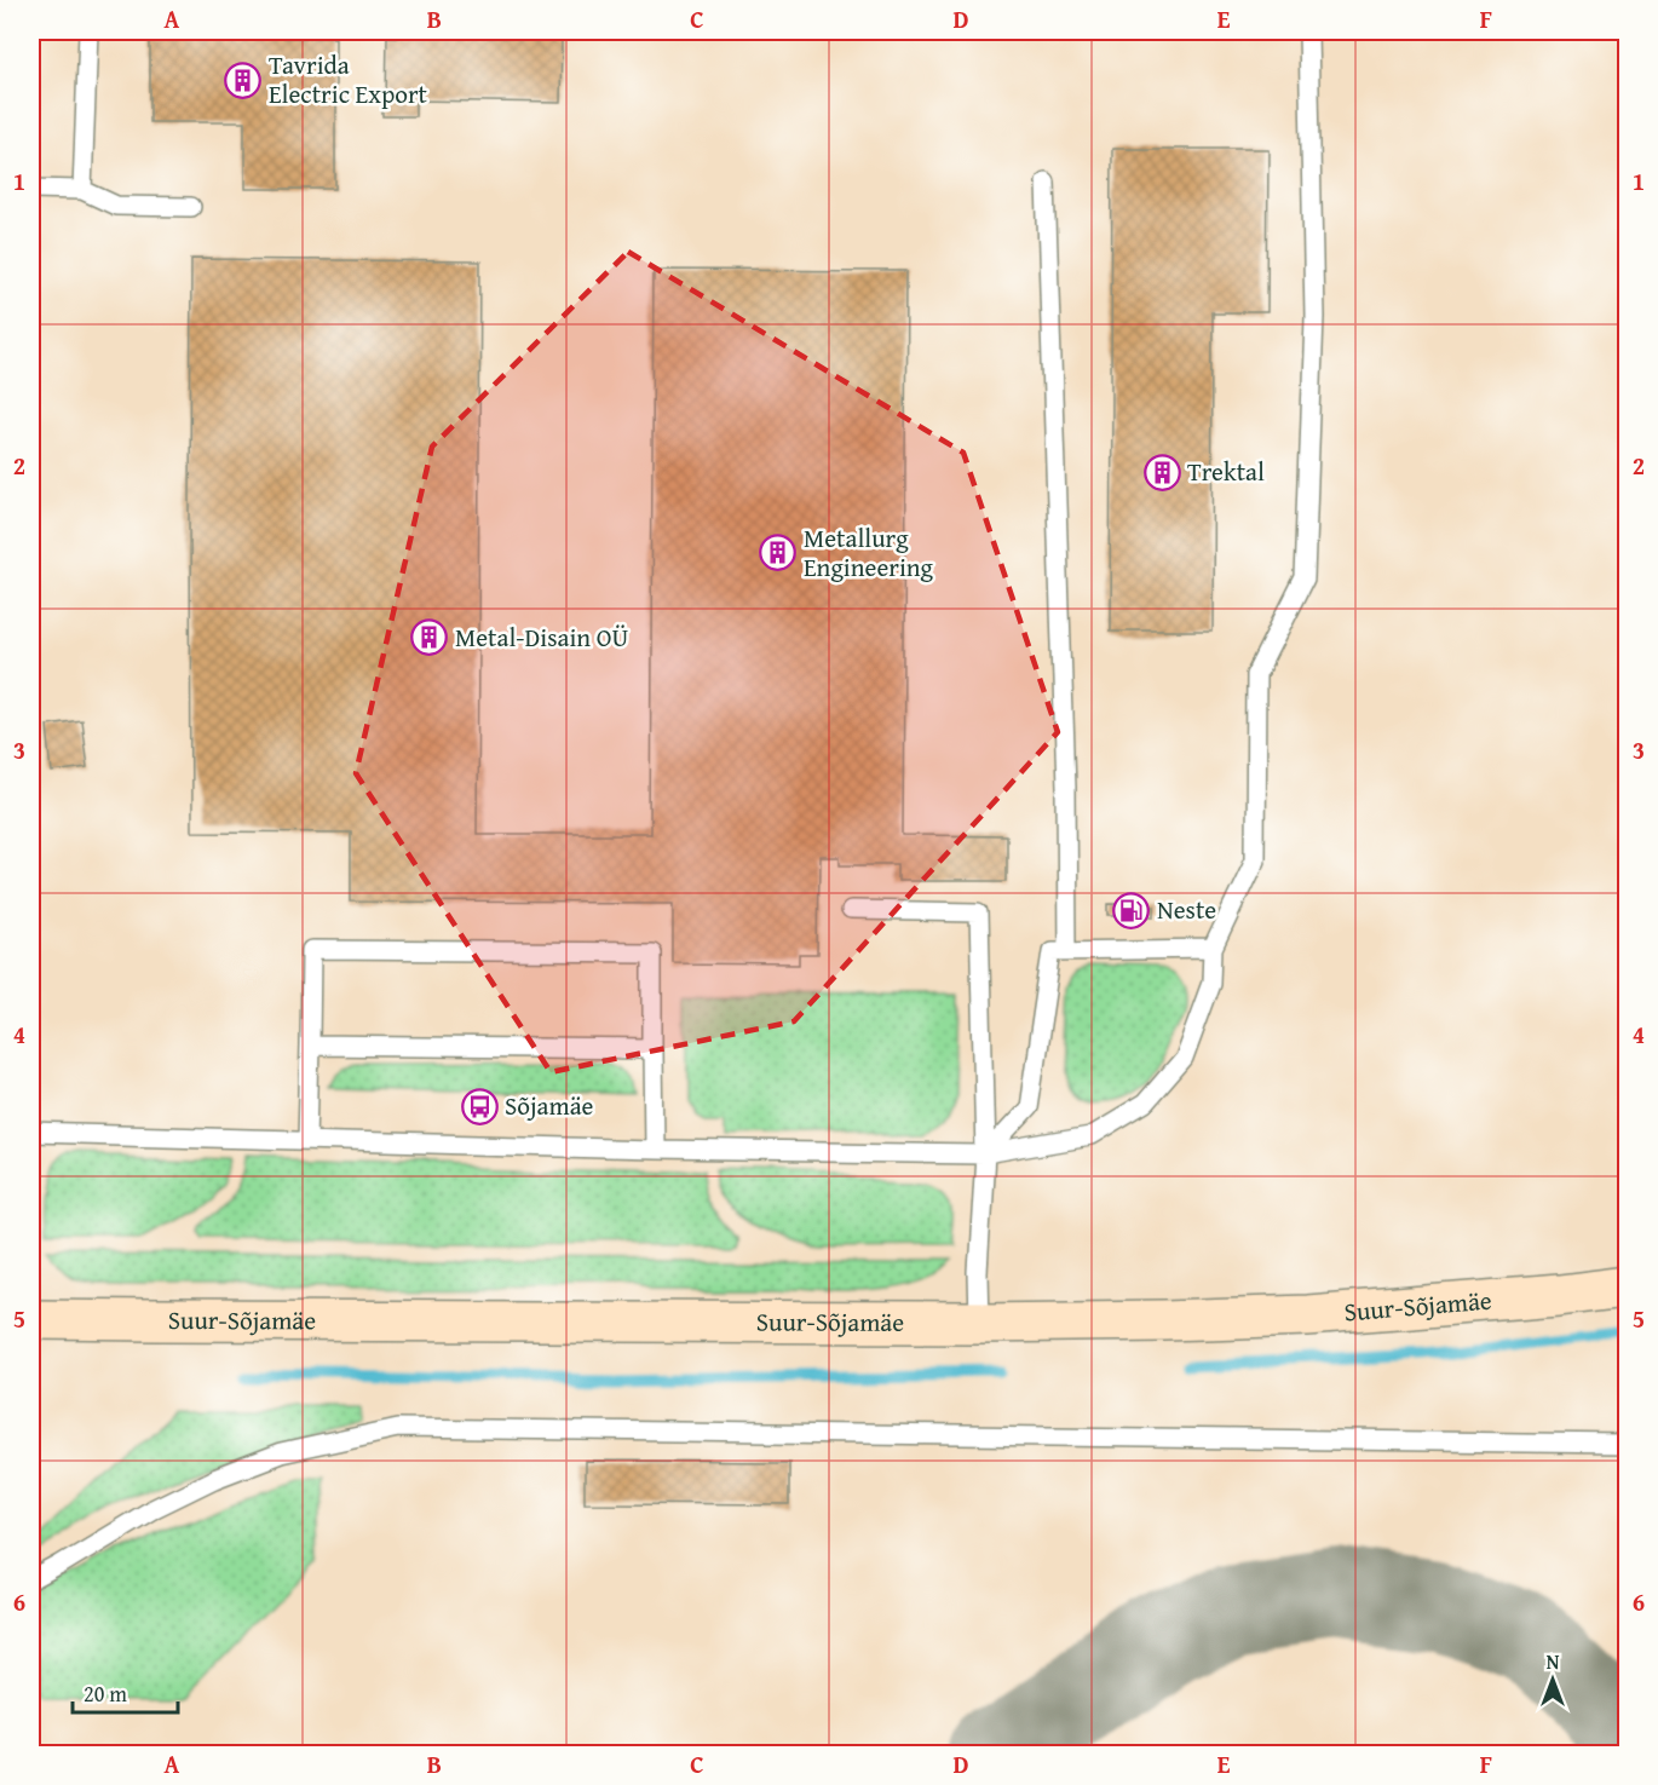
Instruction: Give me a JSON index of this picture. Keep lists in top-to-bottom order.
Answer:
{
  "streets": {
    "main road": ["Suur-Sõjamäe"]
  },
  "places": {
    "building": [
      "Tavrida Electric Export",
      "Trektal",
      "Metallurg Engineering",
      "Metal-Disain OÜ"
    ],
    "fuel station": ["Neste"],
    "bus stop": ["Sõjamäe"]
  },
  "scale_bar": "20 m",
  "north": "top",
  "grid": {
    "columns": [
      "A",
      "B",
      "C",
      "D",
      "E",
      "F"
    ],
    "rows": [
      "1",
      "2",
      "3",
      "4",
      "5",
      "6"
    ]
  }
}
